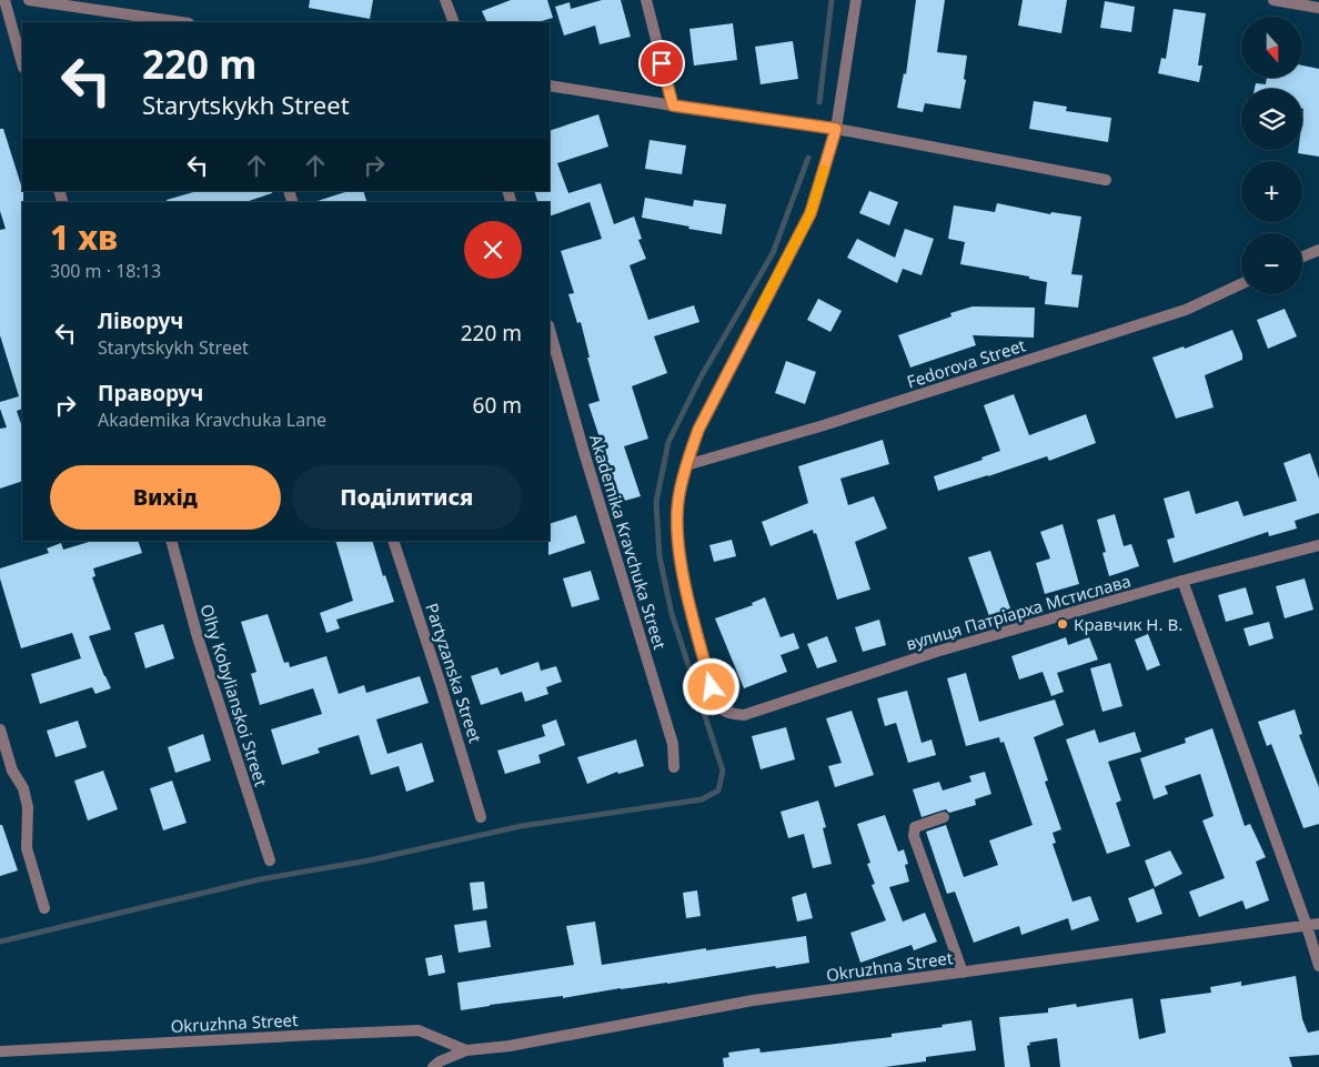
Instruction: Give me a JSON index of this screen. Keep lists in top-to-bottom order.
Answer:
{
  "streets": {
    "street": [
      "Fedorova Street",
      "Akademika Kravchuka Street",
      "вулиця Патріарха Мстислава",
      "Partyzanska Street",
      "Olhy Kobylianskoi Street",
      "Okruzhna Street"
    ]
  },
  "crossings": [
    ["Fedorova Street", "вулиця Патріарха Мстислава"]
  ],
  "places": ["Кравчик Н. В."],
  "north": "bottom",
  "page": {
    "map_buttons": ["+", "−"],
    "turn": ["220 m", "Starytskykh Street"],
    "heading": ["1 хв", "300 m · 18:13"],
    "list": [
      {
        "name": "Ліворуч",
        "note": "Starytskykh Street",
        "value": "220 m"
      },
      {
        "name": "Праворуч",
        "note": "Akademika Kravchuka Lane",
        "value": "60 m"
      }
    ],
    "buttons": ["Вихід", "Поділитися"]
  }
}
